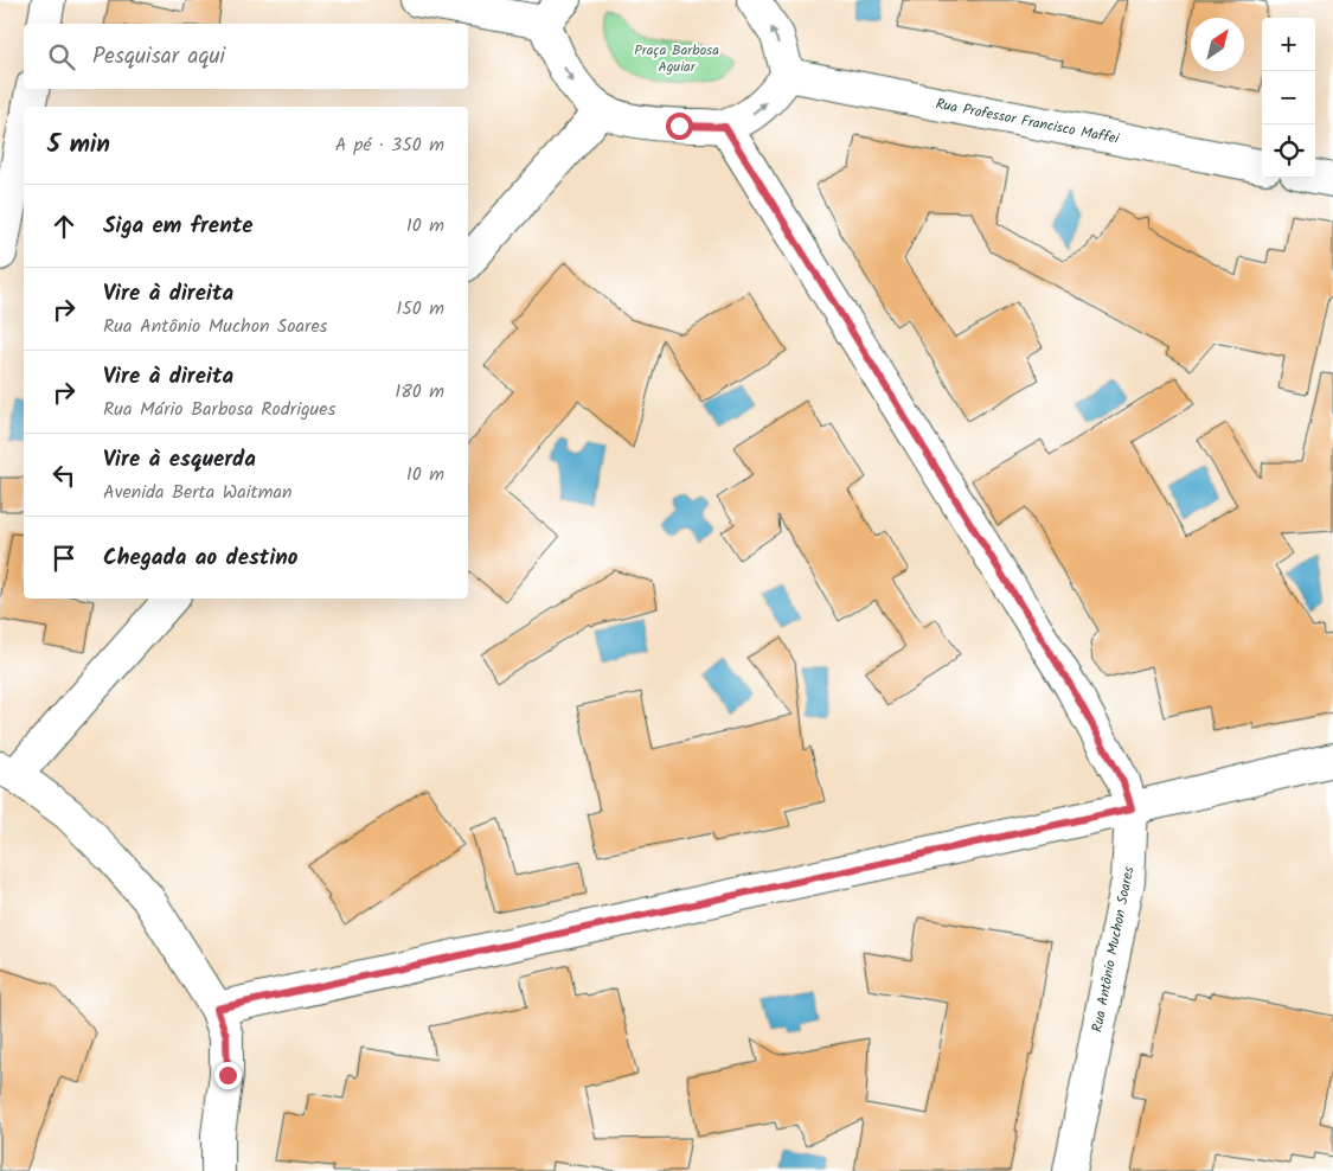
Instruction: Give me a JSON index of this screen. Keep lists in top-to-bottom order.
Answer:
{
  "streets": {
    "street": ["Rua Professor Francisco Maffei", "Rua Antônio Muchon Soares"]
  },
  "parks": ["Praça Barbosa Aguiar"],
  "north": "top right",
  "page": {
    "map_buttons": ["+", "−"],
    "search": "Pesquisar aqui",
    "heading": ["5 min", "A pé · 350 m"],
    "list": [
      ["Siga em frente", "10 m"],
      ["Vire à direita", "Rua Antônio Muchon Soares", "150 m"],
      ["Vire à direita", "Rua Mário Barbosa Rodrigues", "180 m"],
      ["Vire à esquerda", "Avenida Berta Waitman", "10 m"],
      "Chegada ao destino"
    ]
  }
}
